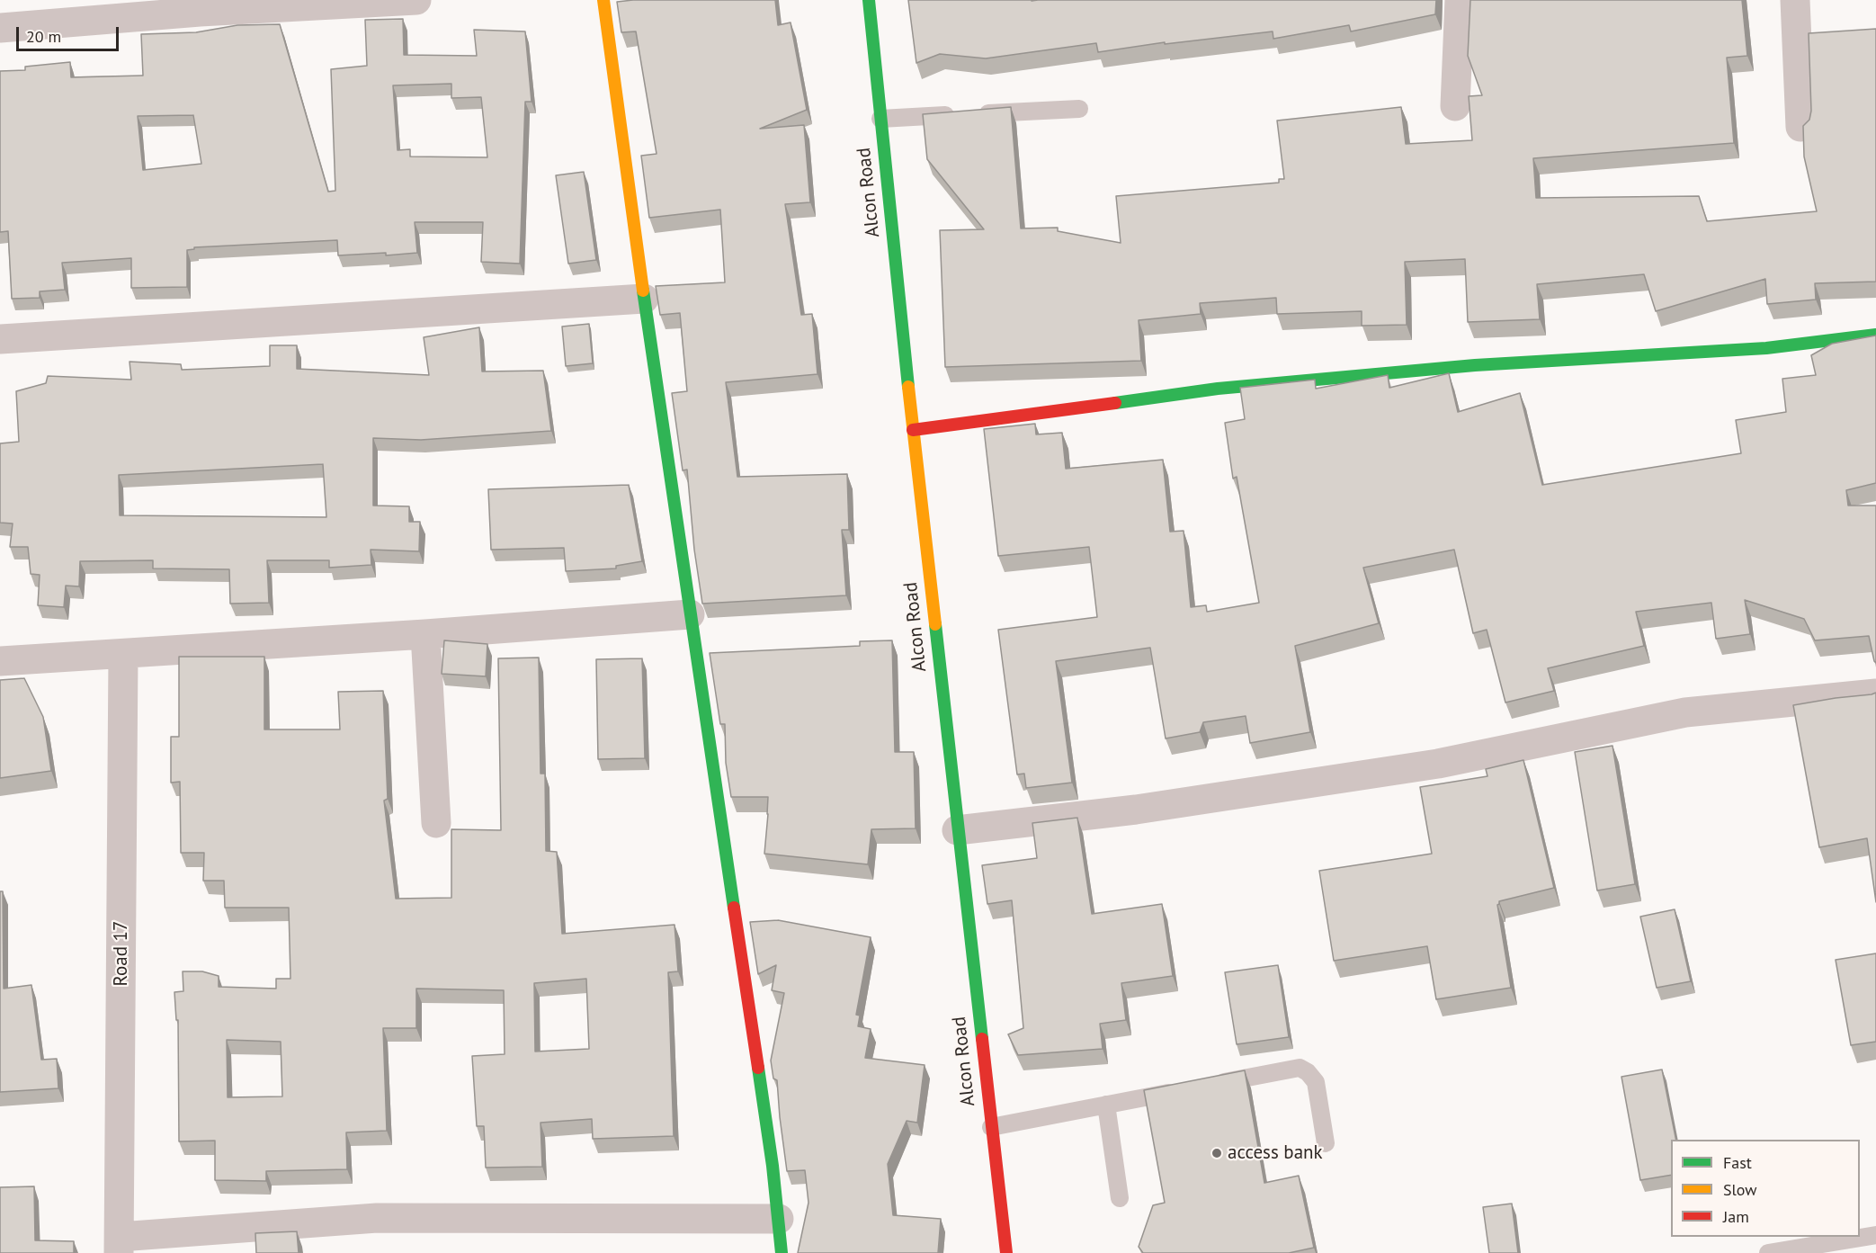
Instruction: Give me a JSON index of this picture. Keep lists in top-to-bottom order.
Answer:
{
  "streets": {
    "street": ["Alcon Road", "Road 17"]
  },
  "places": ["access bank"],
  "legend": ["Fast", "Slow", "Jam"],
  "scale_bar": "20 m"
}
